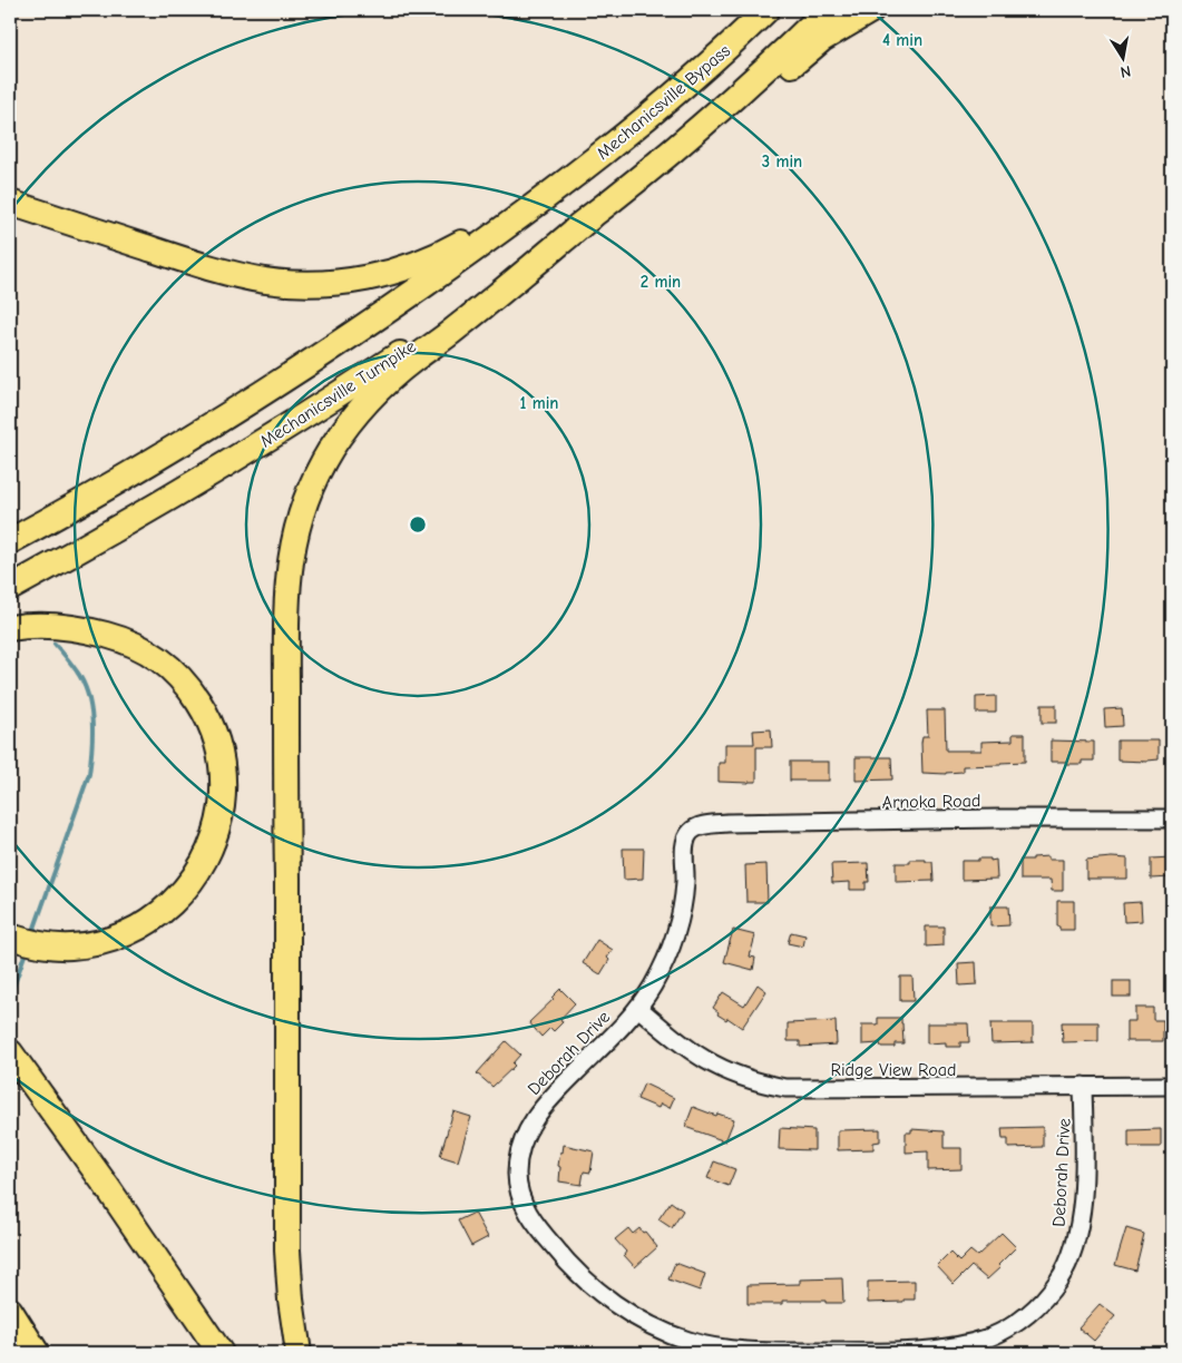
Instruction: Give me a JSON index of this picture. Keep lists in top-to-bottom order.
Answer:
{
  "streets": {
    "highway": ["Mechanicsville Bypass", "Mechanicsville Turnpike"],
    "street": ["Arnoka Road", "Deborah Drive", "Ridge View Road"]
  },
  "crossings": [
    ["Arnoka Road", "Deborah Drive"],
    ["Deborah Drive", "Ridge View Road"]
  ],
  "north": "bottom",
  "rings": [
    "4 min",
    "3 min",
    "2 min",
    "1 min"
  ]
}
